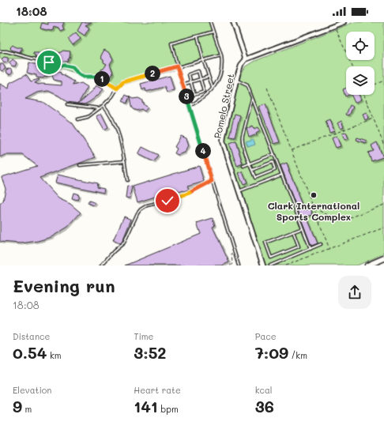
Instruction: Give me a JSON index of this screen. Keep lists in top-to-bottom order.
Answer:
{
  "streets": {
    "street": ["Pomelo Street"]
  },
  "places": ["Clark International Sports Complex"],
  "page": {
    "status": "18:08",
    "pins": [
      "2",
      "1",
      "3",
      "4"
    ],
    "heading": ["Evening run", "18:08"],
    "stats": [
      ["Distance", "0.54 km"],
      ["Time", "3:52"],
      ["Pace", "7:09 /km"],
      ["Elevation", "9 m"],
      ["Heart rate", "141 bpm"],
      ["kcal", "36"]
    ]
  }
}
